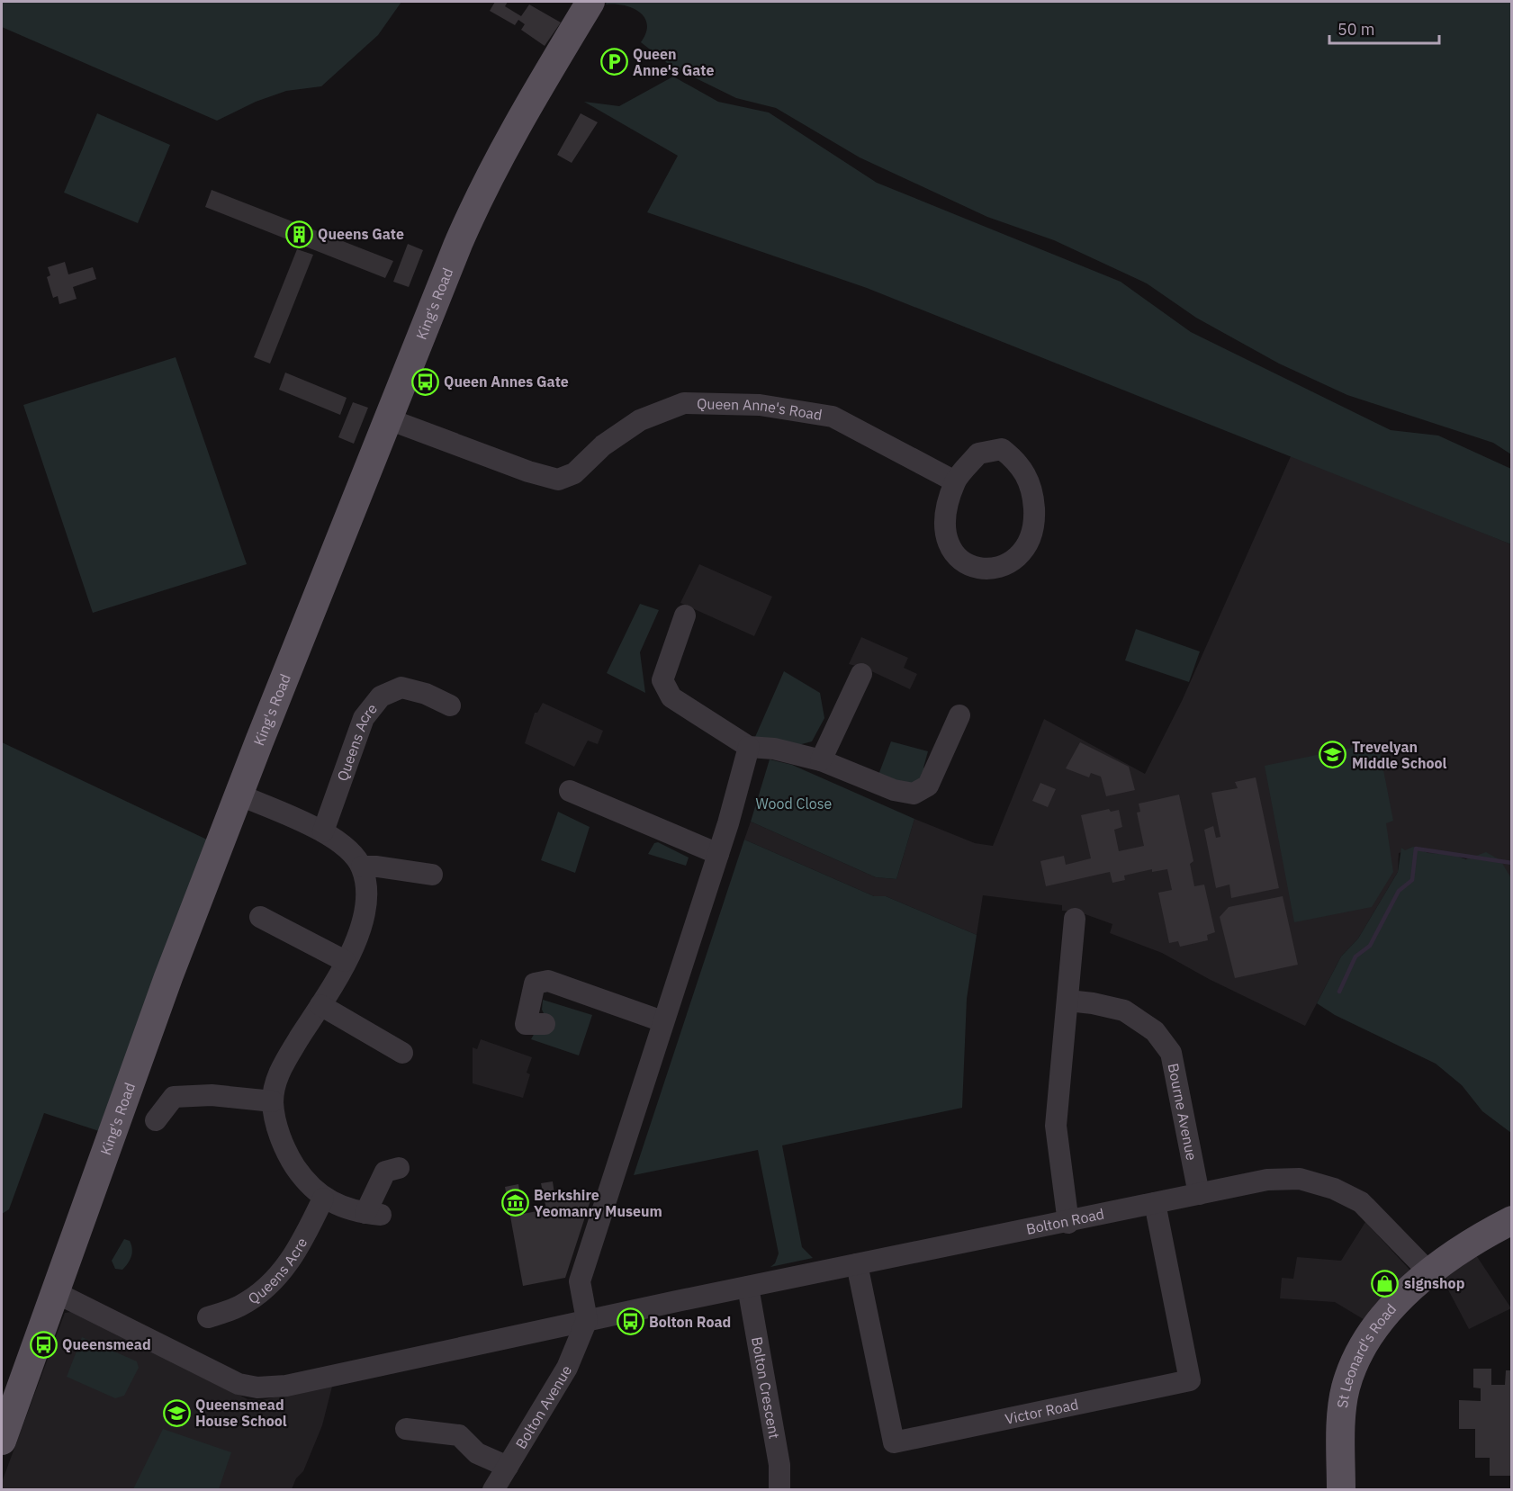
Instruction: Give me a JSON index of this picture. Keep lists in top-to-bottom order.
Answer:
{
  "streets": {
    "main road": ["King's Road", "St Leonard's Road"],
    "street": [
      "Queen Anne's Road",
      "Queens Acre",
      "Bourne Avenue",
      "Bolton Road",
      "Bolton Crescent",
      "Bolton Avenue",
      "Victor Road"
    ]
  },
  "crossings": [
    ["King's Road", "Queen Anne's Road"],
    ["King's Road", "Bolton Road"],
    ["Bourne Avenue", "Bolton Road"],
    ["Bolton Road", "St Leonard's Road"],
    ["Bolton Road", "Bolton Crescent"],
    ["Bolton Road", "Bolton Avenue"],
    ["Bolton Road", "Victor Road"]
  ],
  "parks": ["Wood Close"],
  "places": {
    "parking": ["Queen Anne's Gate"],
    "building": ["Queens Gate"],
    "bus stop": ["Queen Annes Gate", "Bolton Road", "Queensmead"],
    "school or university": ["Trevelyan Middle School", "Queensmead House School"],
    "museum": ["Berkshire Yeomanry Museum"],
    "shop": ["signshop"]
  },
  "scale_bar": "50 m"
}
